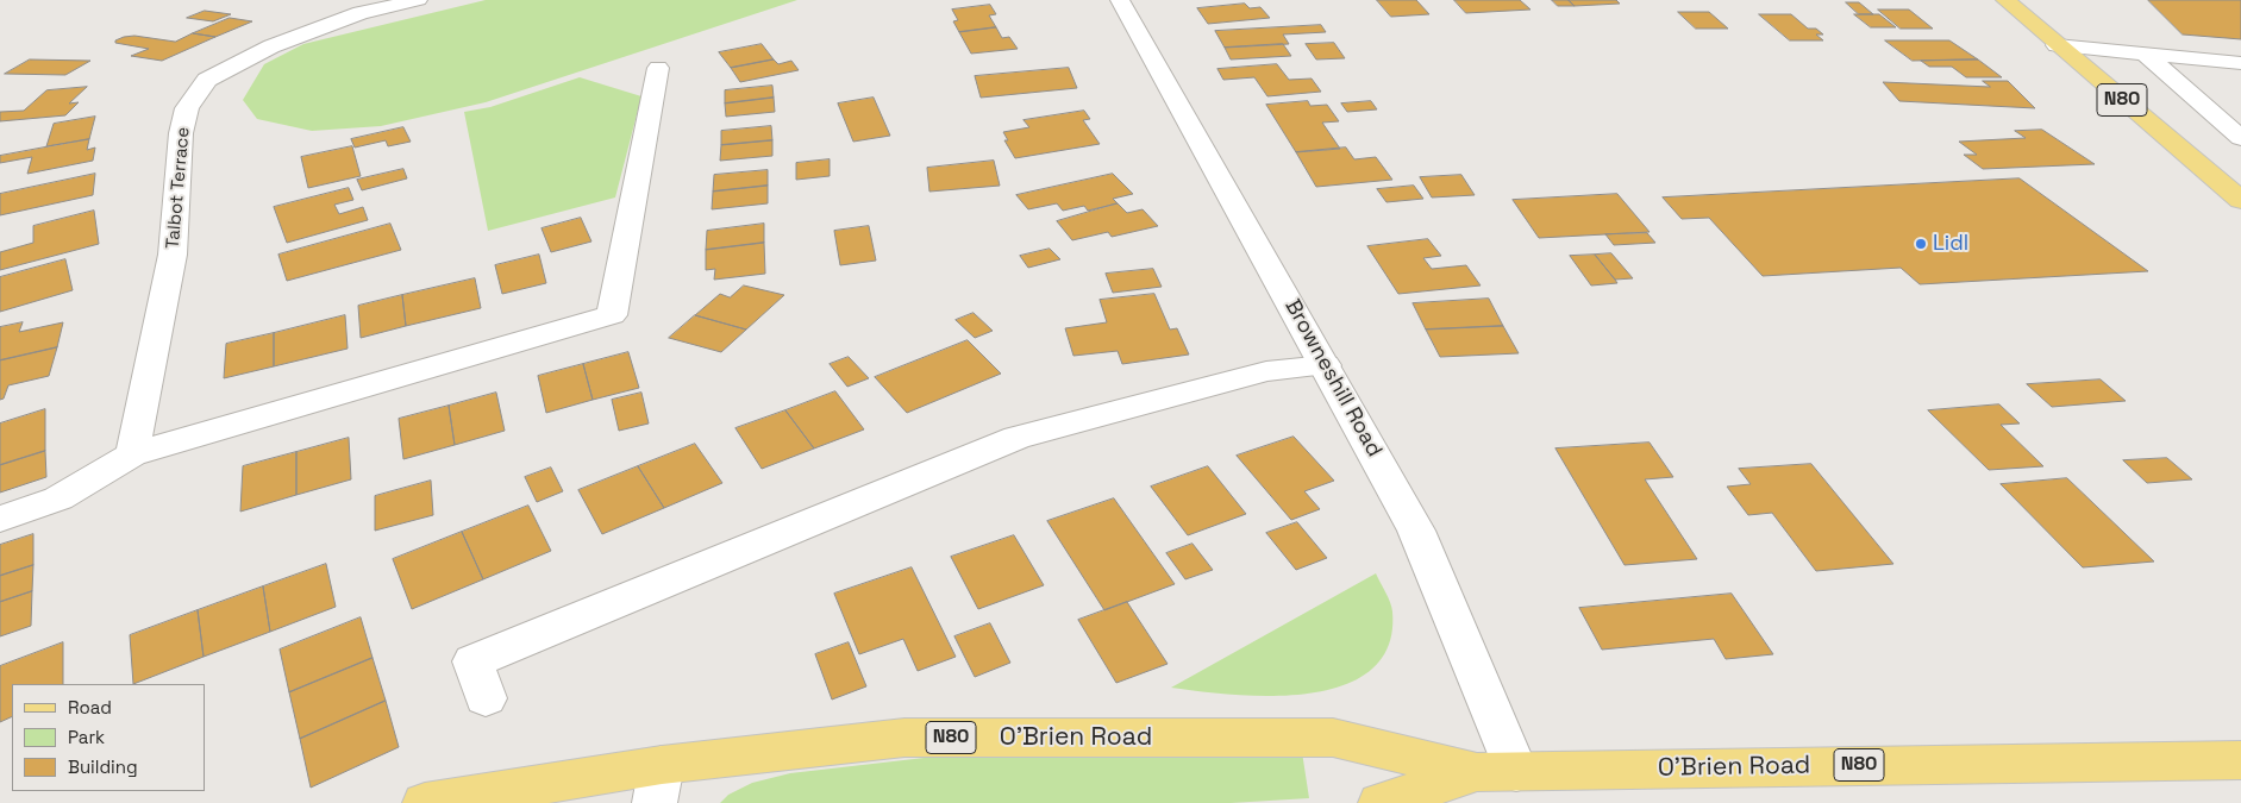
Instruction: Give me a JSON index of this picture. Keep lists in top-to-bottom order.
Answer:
{
  "streets": {
    "main road": ["N80", "O'Brien Road"],
    "street": ["Talbot Terrace", "Browneshill Road"]
  },
  "crossings": [
    ["Browneshill Road", "O'Brien Road"]
  ],
  "places": ["Lidl"],
  "legend": ["Road", "Park", "Building"]
}
